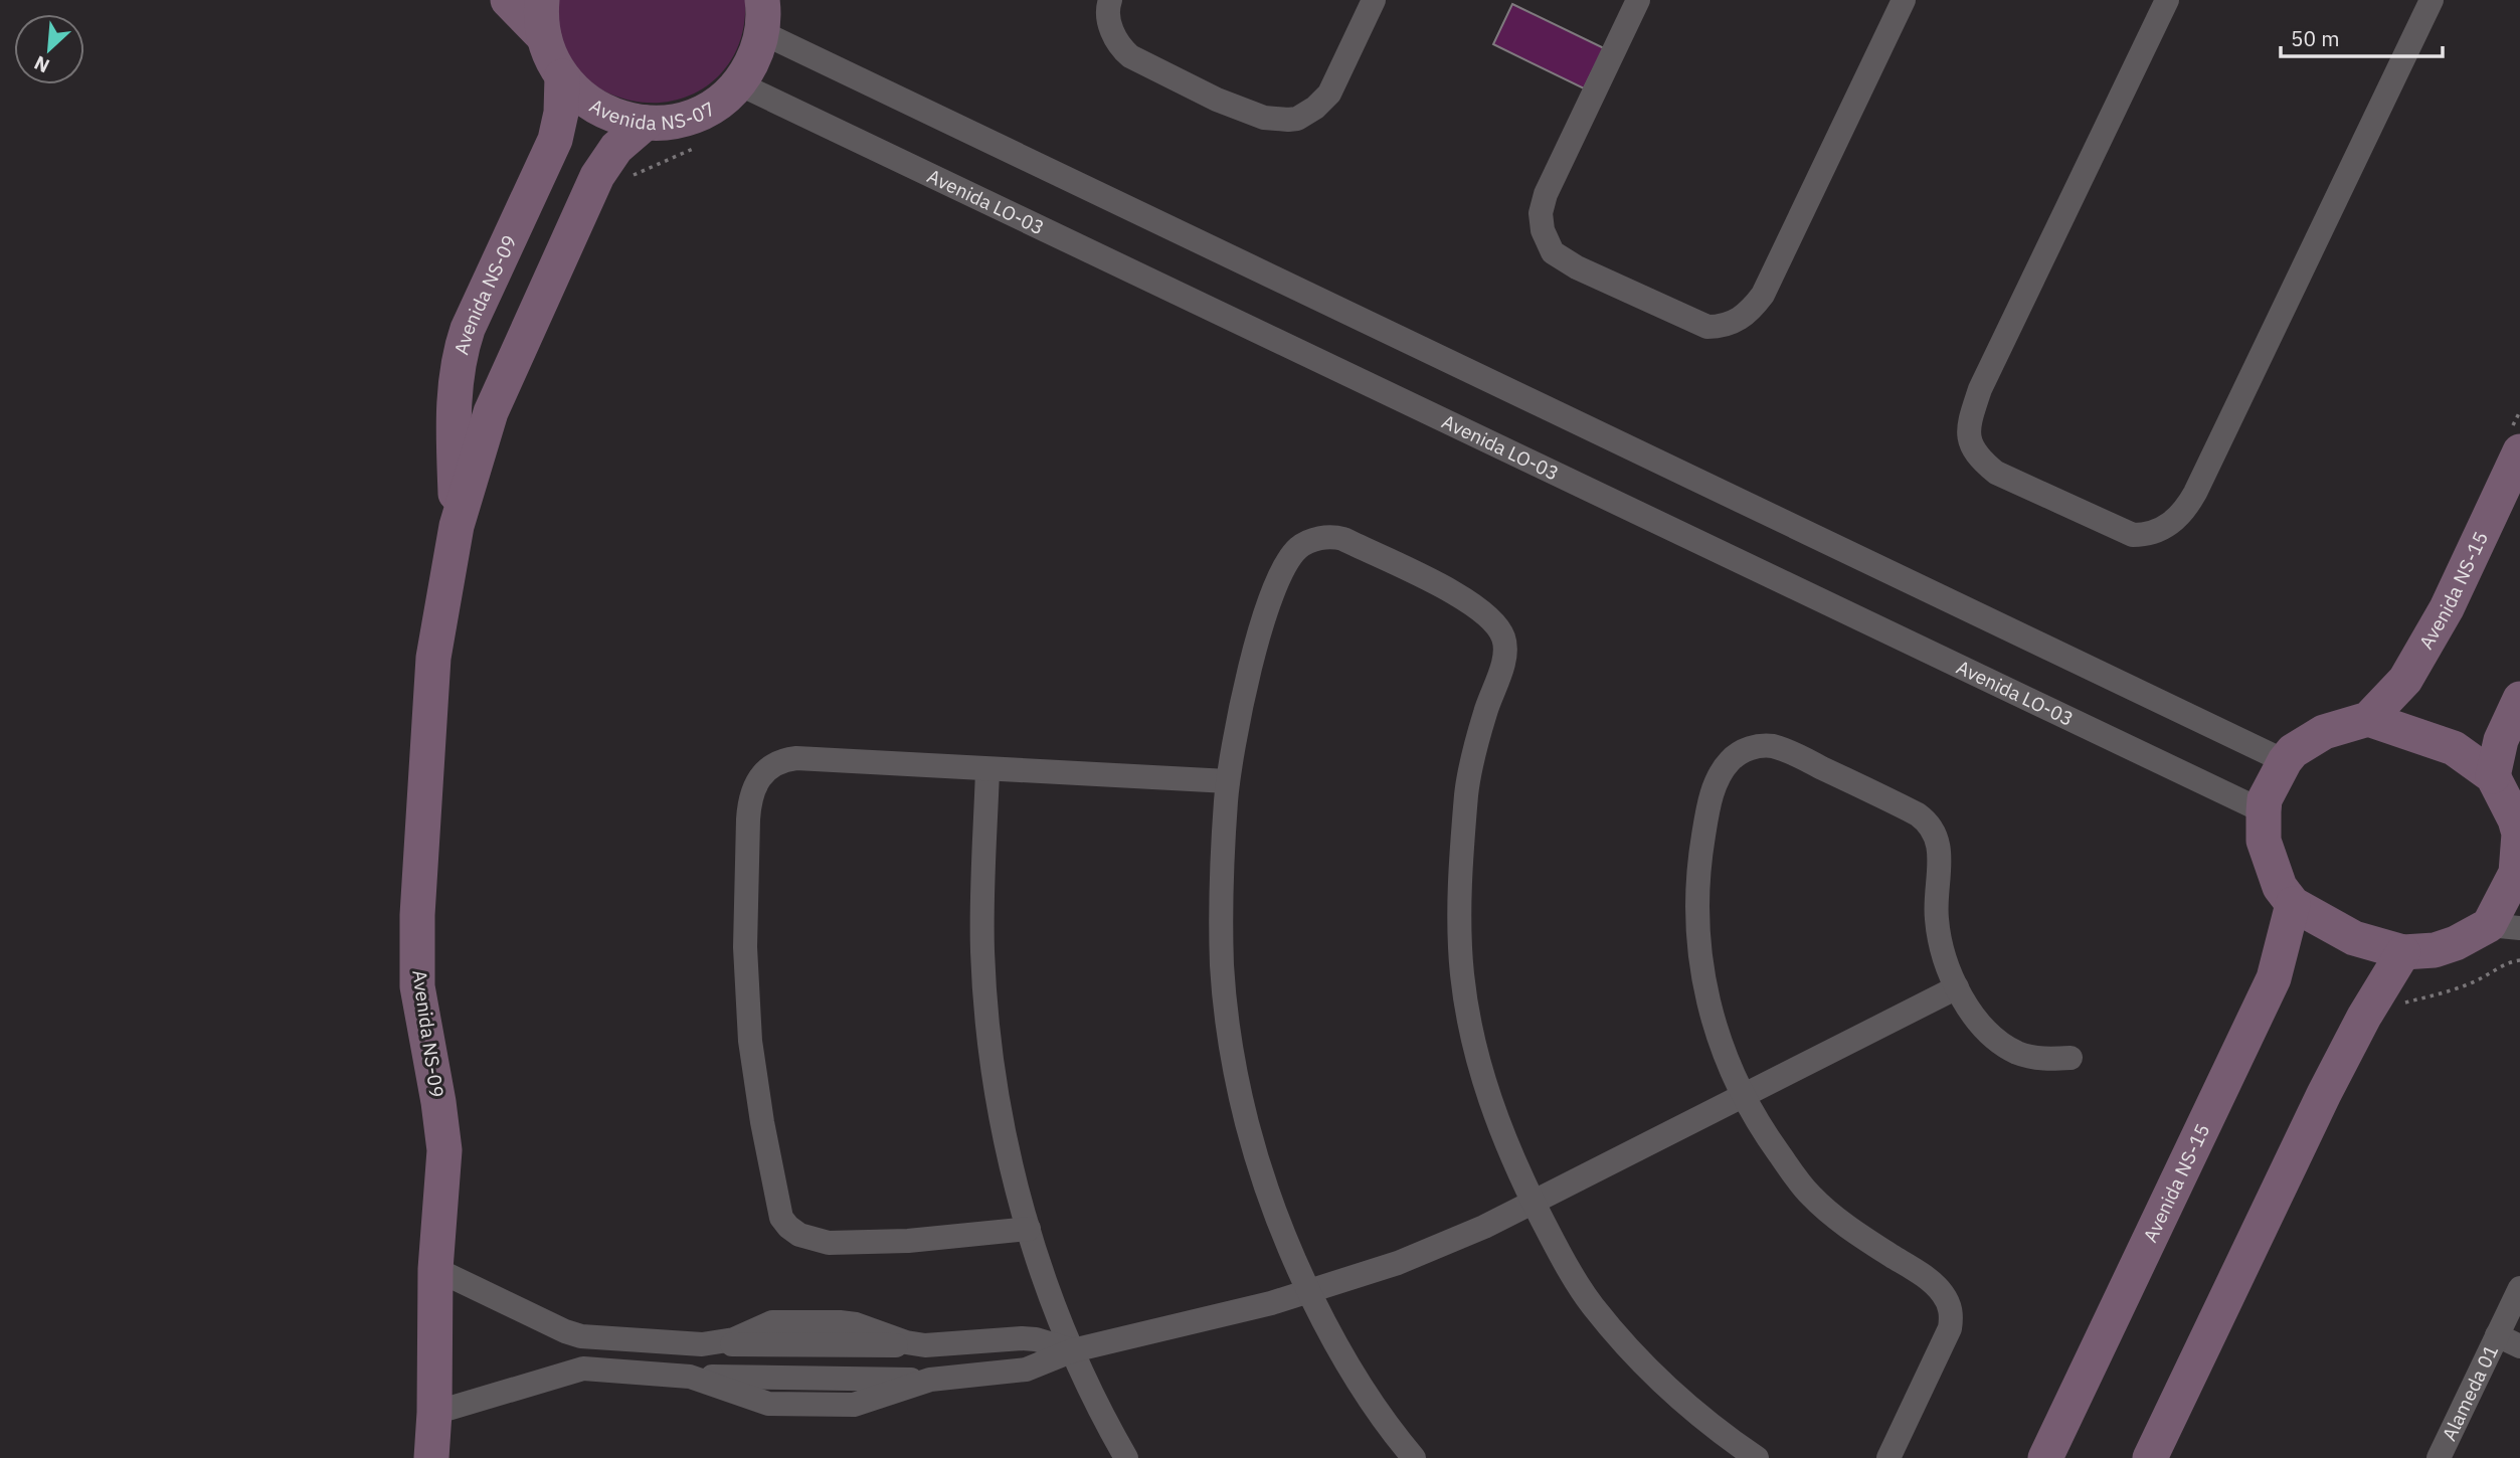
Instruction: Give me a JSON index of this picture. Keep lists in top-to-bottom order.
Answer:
{
  "streets": {
    "main road": ["Avenida NS-07", "Avenida NS-09", "Avenida NS-15"],
    "street": ["Avenida LO-03", "Alameda 01"]
  },
  "crossings": [
    ["Avenida NS-07", "Avenida LO-03"],
    ["Avenida NS-07", "Avenida NS-09"],
    ["Avenida LO-03", "Avenida NS-15"]
  ],
  "scale_bar": "50 m",
  "north": "bottom left"
}
